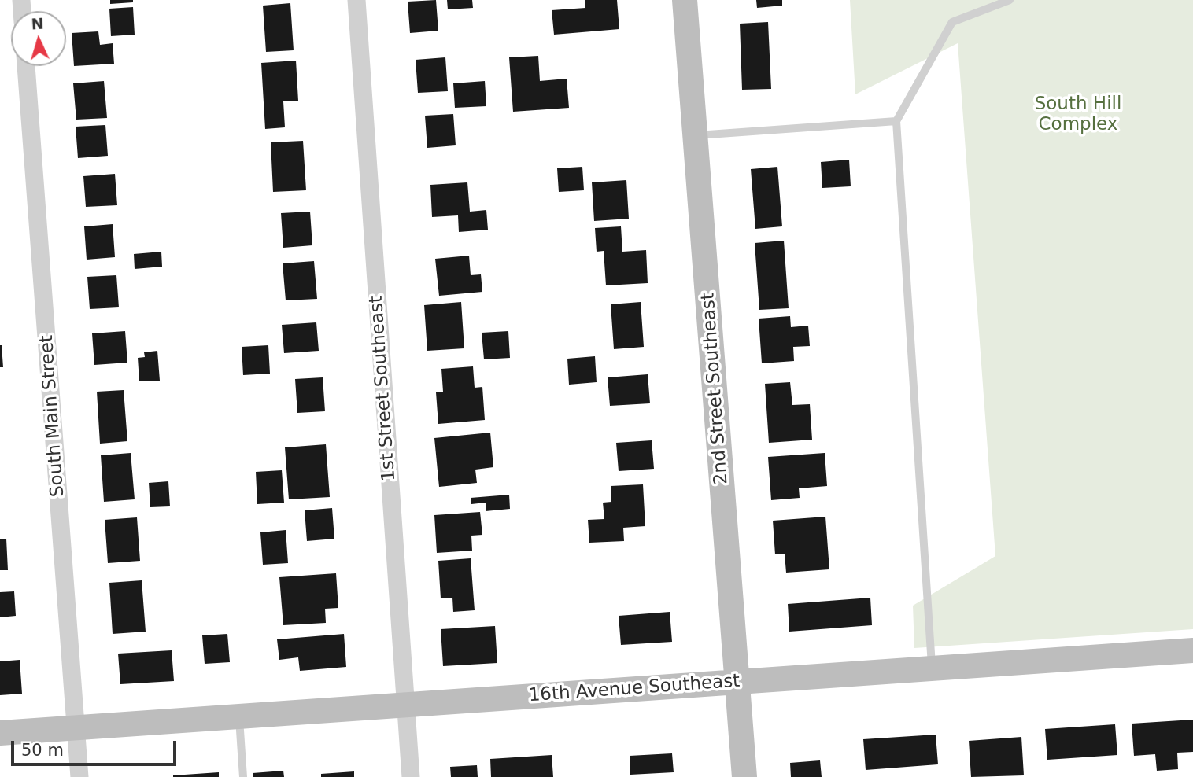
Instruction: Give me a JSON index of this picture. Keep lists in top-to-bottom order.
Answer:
{
  "streets": {
    "street": [
      "1st Street Southeast",
      "2nd Street Southeast",
      "South Main Street",
      "16th Avenue Southeast"
    ]
  },
  "crossings": [
    ["1st Street Southeast", "16th Avenue Southeast"],
    ["2nd Street Southeast", "16th Avenue Southeast"],
    ["South Main Street", "16th Avenue Southeast"]
  ],
  "parks": ["South Hill Complex"],
  "scale_bar": "50 m",
  "north": "top"
}
